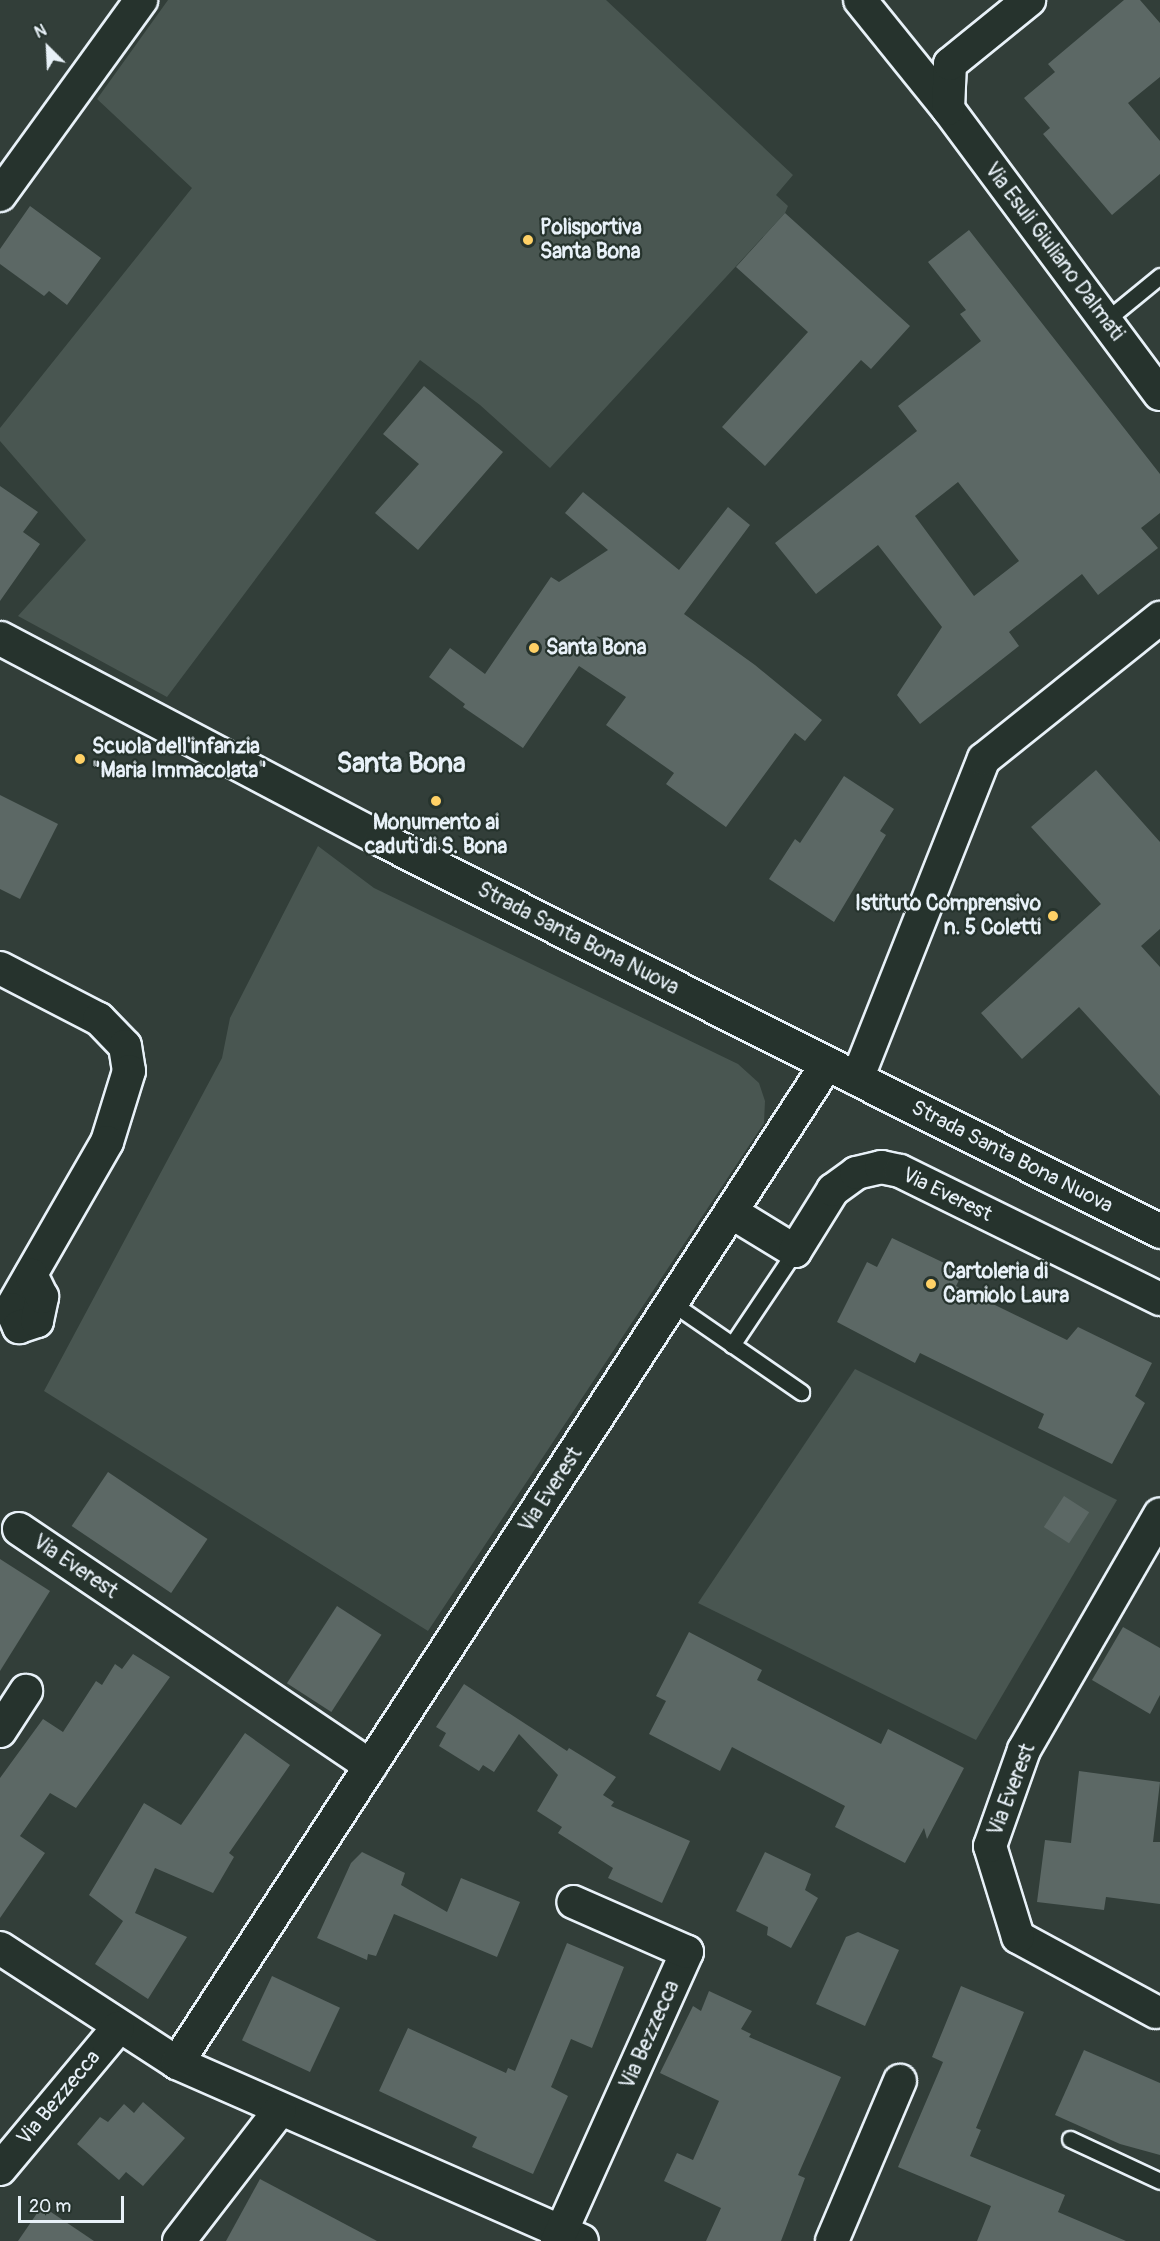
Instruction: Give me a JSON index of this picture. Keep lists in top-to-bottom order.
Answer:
{
  "streets": {
    "street": [
      "Via Esuli Giuliano Dalmati",
      "Strada Santa Bona Nuova",
      "Via Everest",
      "Via Bezzecca"
    ]
  },
  "crossings": [
    ["Strada Santa Bona Nuova", "Via Everest"],
    ["Via Everest", "Via Bezzecca"]
  ],
  "districts": ["Santa Bona"],
  "places": [
    "Polisportiva Santa Bona",
    "Santa Bona",
    "Scuola dell'infanzia \"Maria Immacolata\"",
    "Monumento ai caduti di S. Bona",
    "Istituto Comprensivo n. 5 Coletti",
    "Cartoleria di Camiolo Laura"
  ],
  "scale_bar": "20 m",
  "north": "top left"
}
